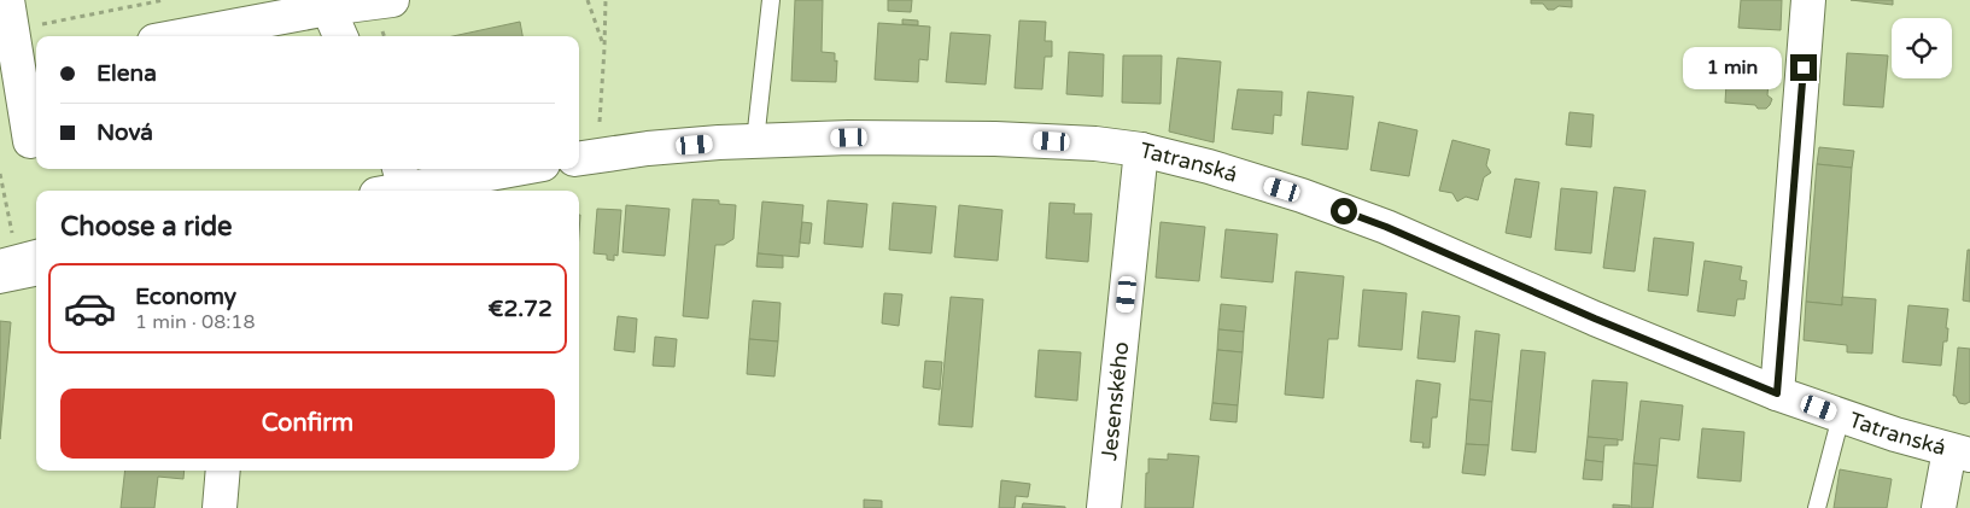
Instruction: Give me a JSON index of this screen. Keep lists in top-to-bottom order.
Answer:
{
  "streets": {
    "main road": ["Tatranská", "Jesenského"]
  },
  "crossings": [
    ["Tatranská", "Jesenského"]
  ],
  "page": {
    "banner": ["Elena", "Nová"],
    "bubble": "1 min",
    "heading": "Choose a ride",
    "list": [
      {
        "name": "Economy",
        "note": "1 min · 08:18",
        "value": "€2.72"
      }
    ],
    "buttons": "Confirm"
  }
}
